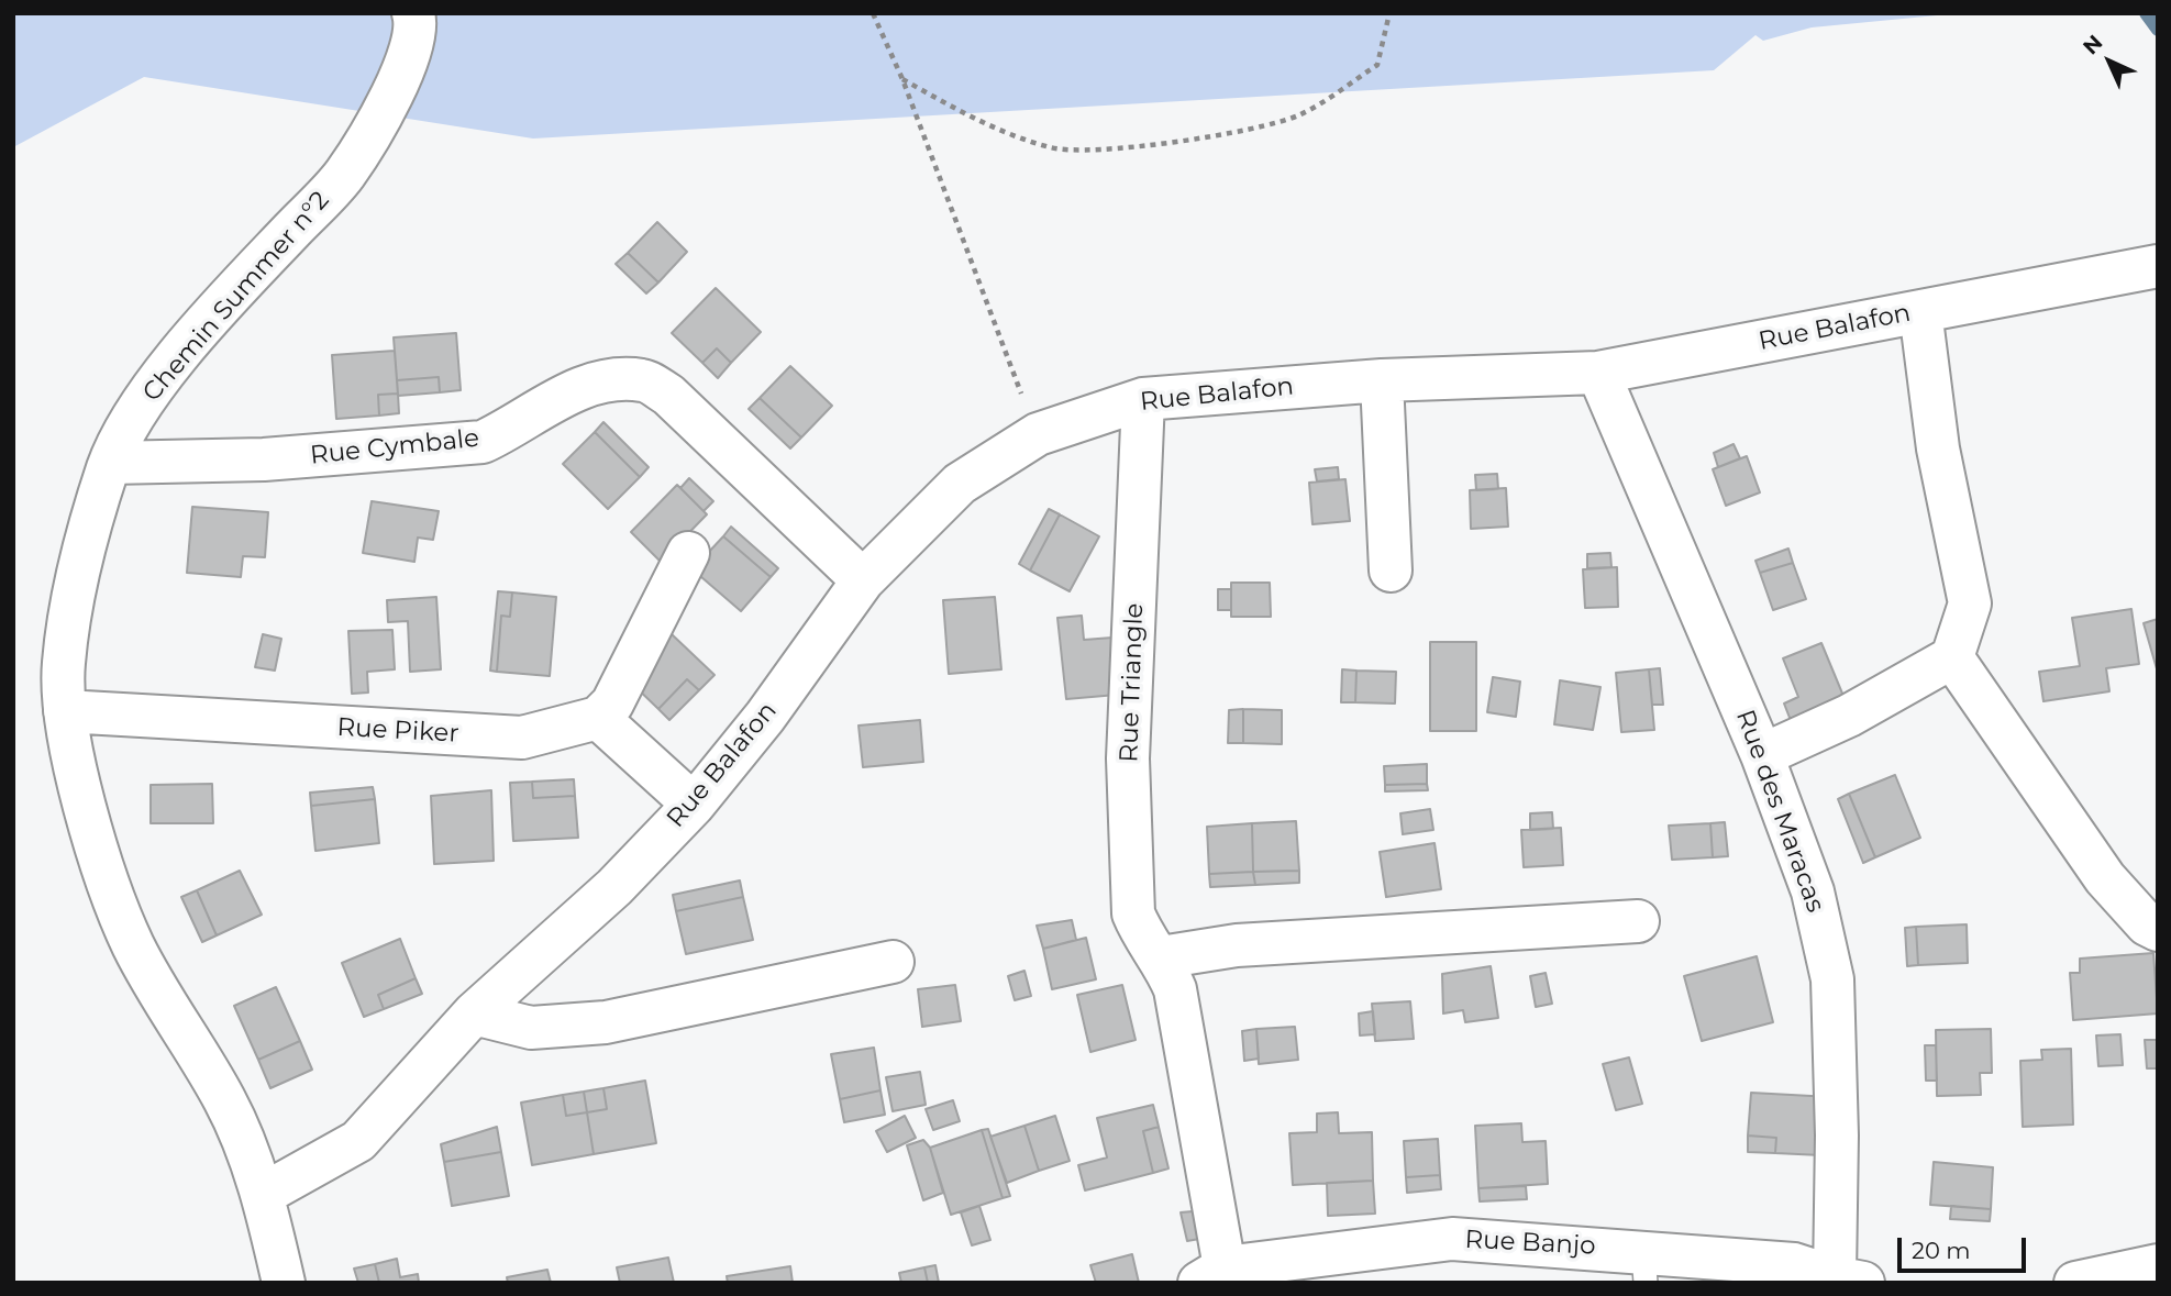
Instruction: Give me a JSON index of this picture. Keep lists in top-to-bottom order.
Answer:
{
  "streets": {
    "street": [
      "Chemin Summer n°2",
      "Rue Balafon",
      "Rue Cymbale",
      "Rue Triangle",
      "Rue Piker",
      "Rue des Maracas",
      "Rue Banjo"
    ]
  },
  "crossings": [
    ["Chemin Summer n°2", "Rue Balafon"],
    ["Chemin Summer n°2", "Rue Cymbale"],
    ["Chemin Summer n°2", "Rue Piker"],
    ["Rue Balafon", "Rue Cymbale"],
    ["Rue Balafon", "Rue Triangle"],
    ["Rue Balafon", "Rue des Maracas"],
    ["Rue Triangle", "Rue Banjo"],
    ["Rue des Maracas", "Rue Banjo"]
  ],
  "scale_bar": "20 m",
  "north": "top left"
}
